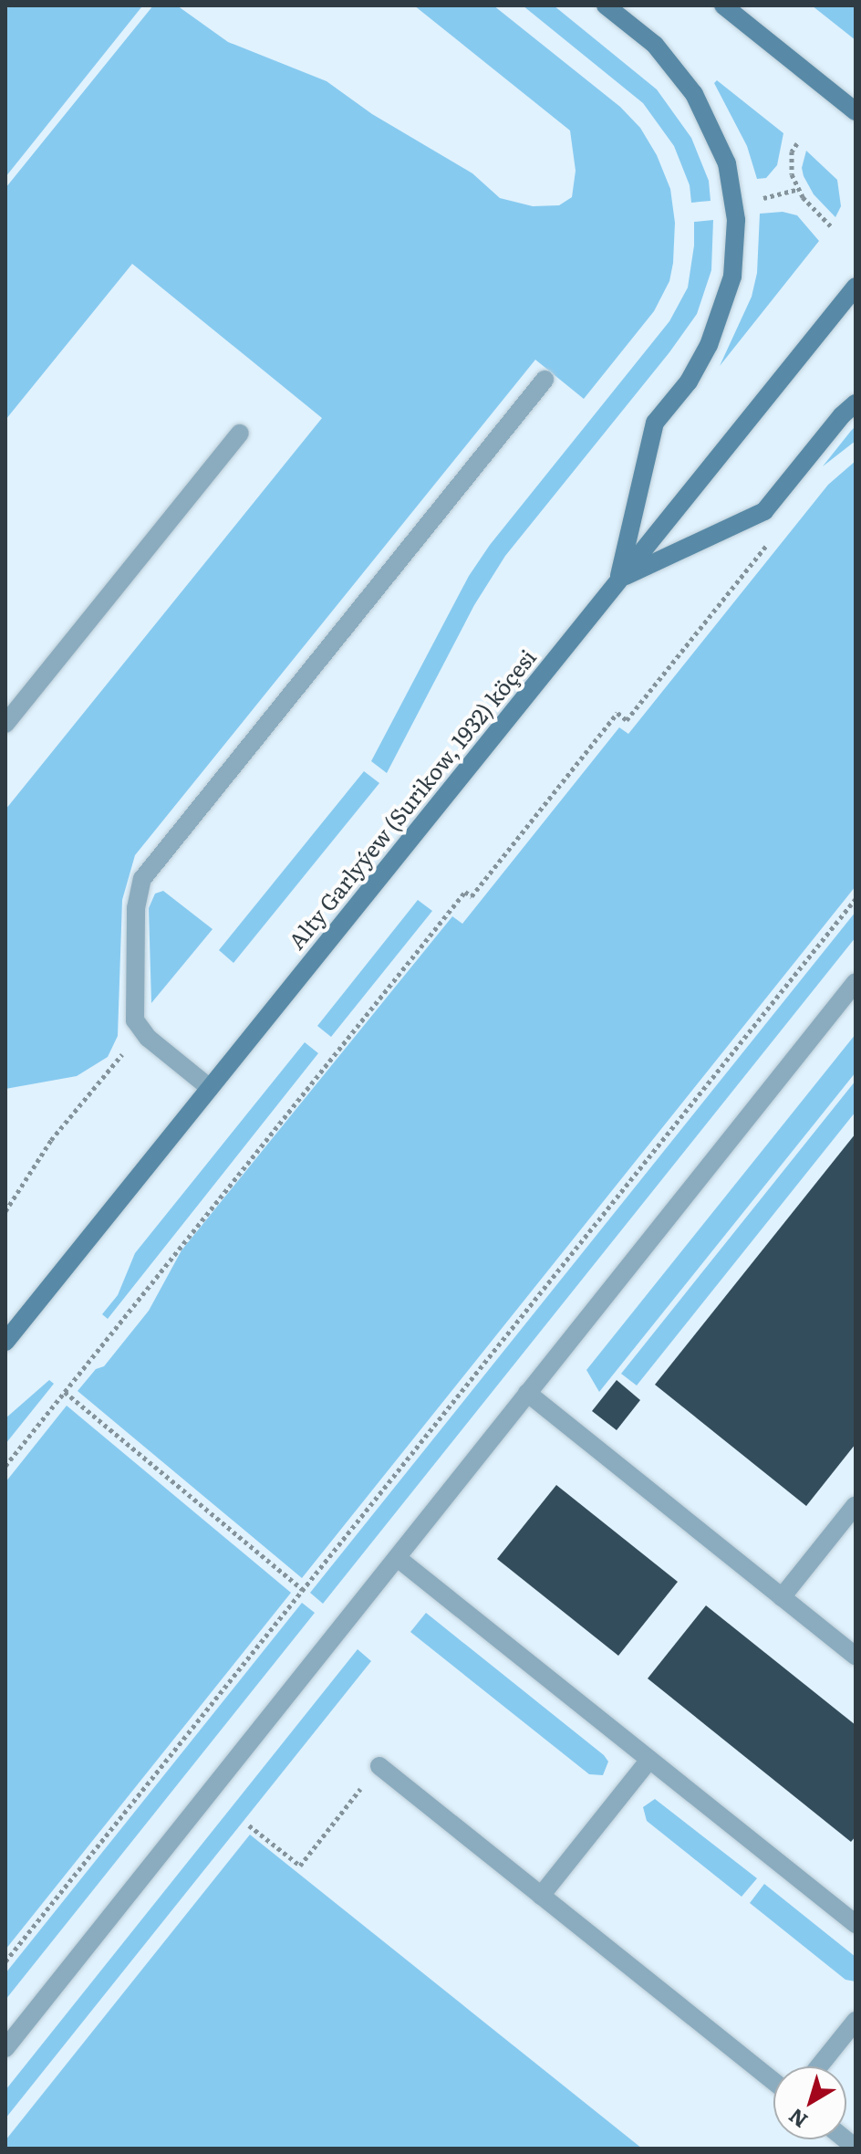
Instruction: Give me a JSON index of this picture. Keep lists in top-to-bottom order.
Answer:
{
  "streets": {
    "street": ["Alty Garlyýew (Surikow, 1932) köçesi"]
  },
  "north": "bottom left"
}
